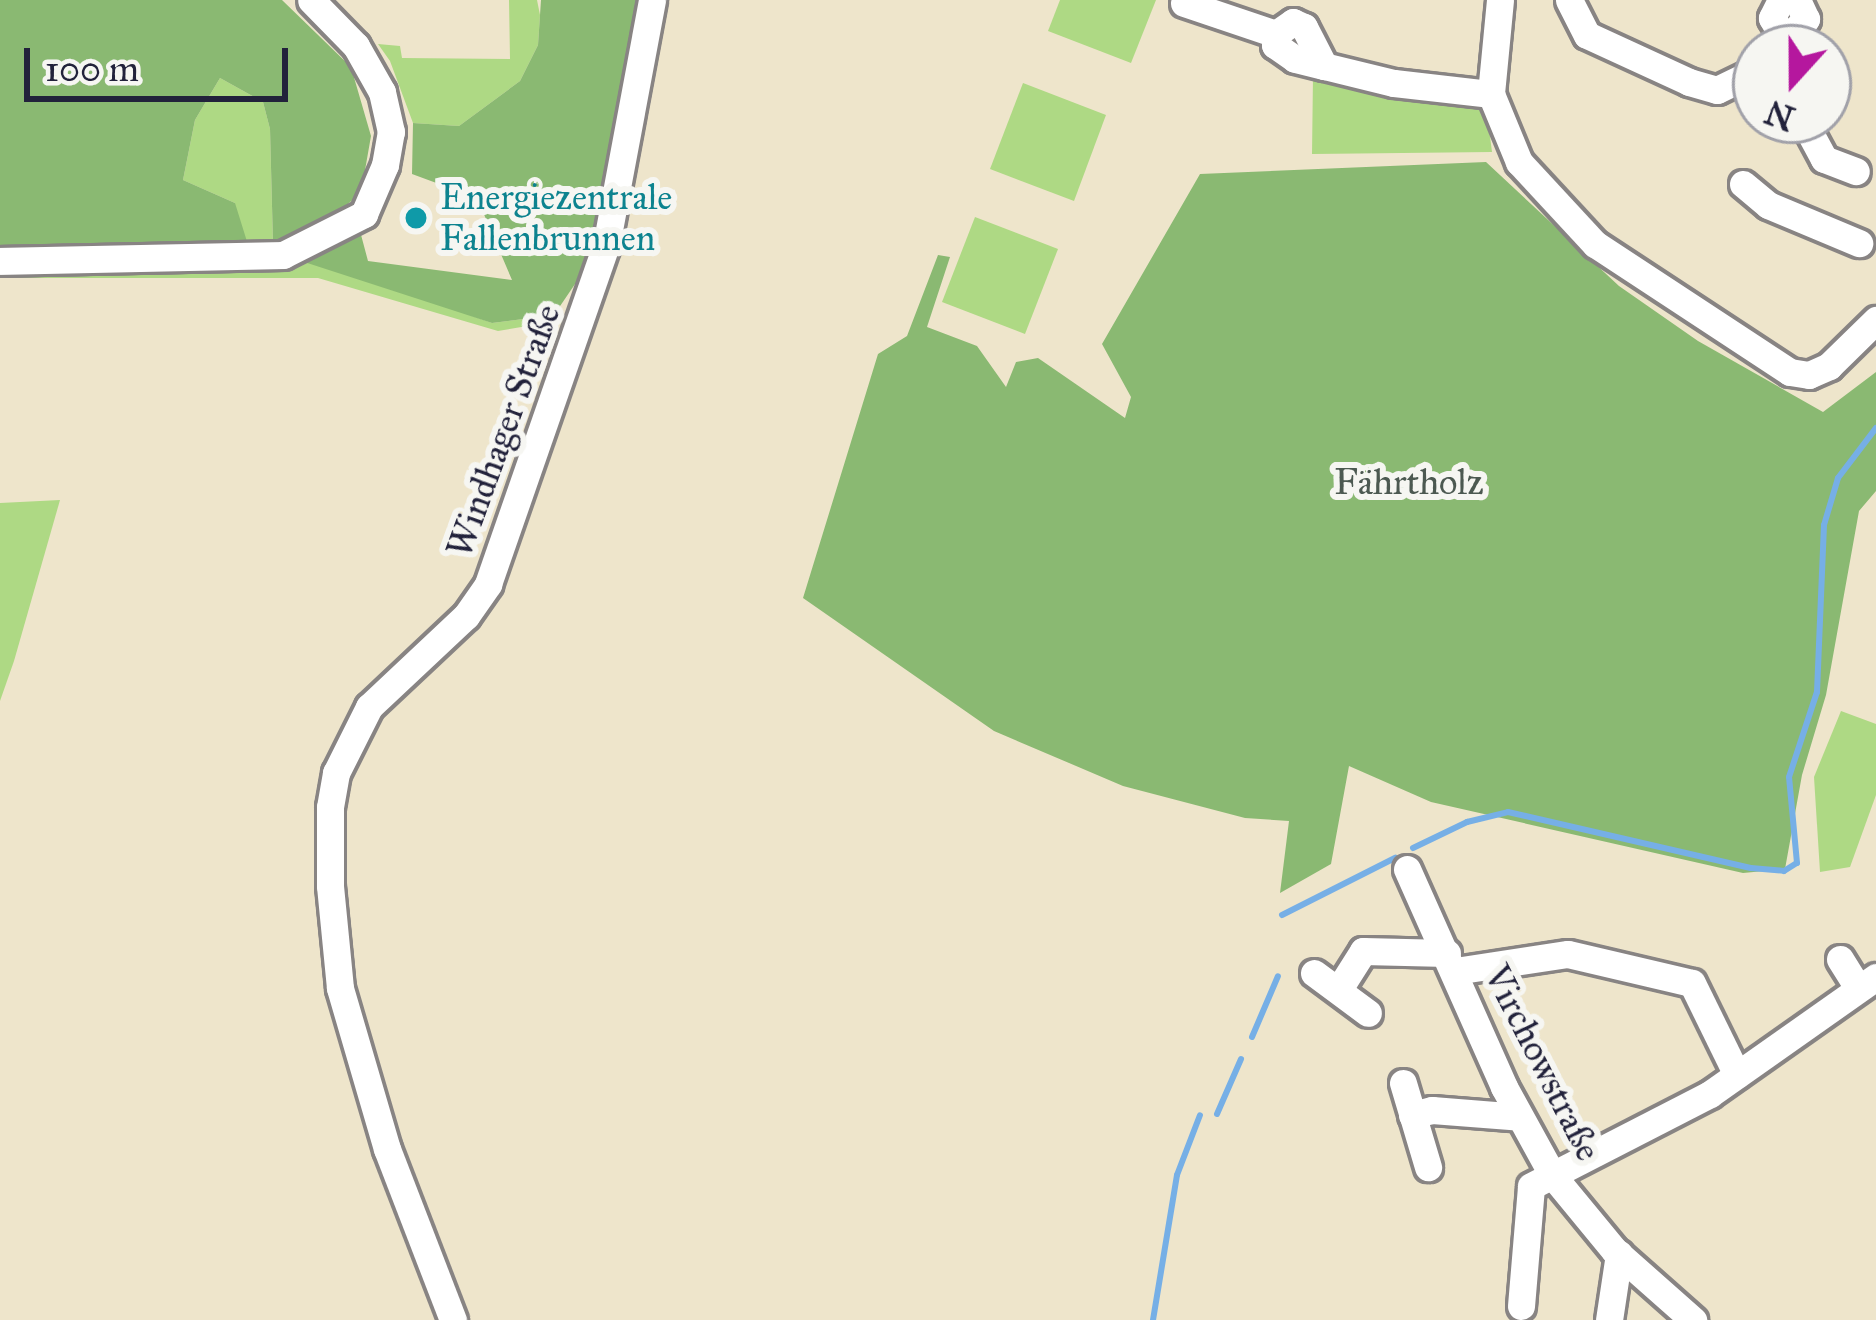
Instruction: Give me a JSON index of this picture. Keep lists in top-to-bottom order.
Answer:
{
  "streets": {
    "street": ["Windhager Straße", "Virchowstraße"]
  },
  "parks": ["Fährtholz"],
  "places": ["Energiezentrale Fallenbrunnen"],
  "scale_bar": "100 m",
  "north": "bottom"
}
